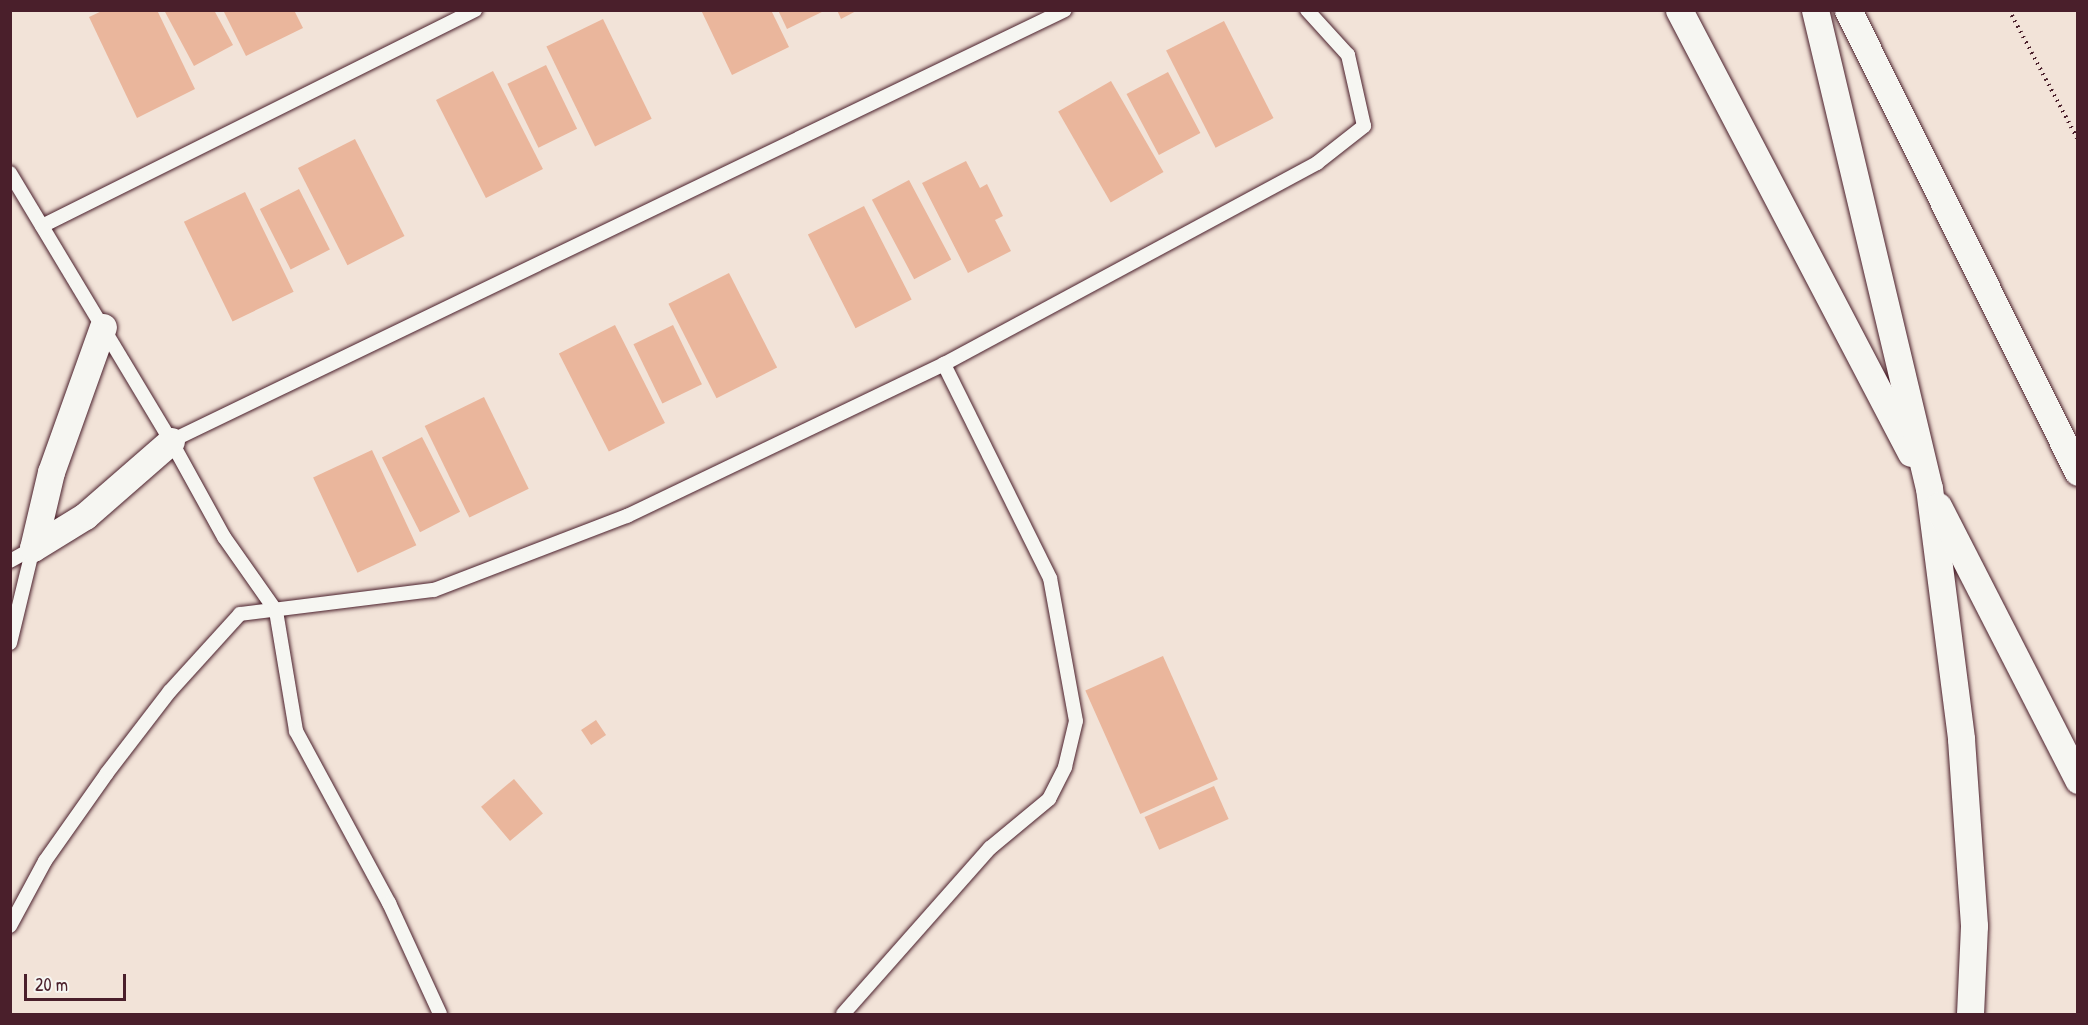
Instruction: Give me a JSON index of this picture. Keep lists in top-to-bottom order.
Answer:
{
  "scale_bar": "20 m"
}
